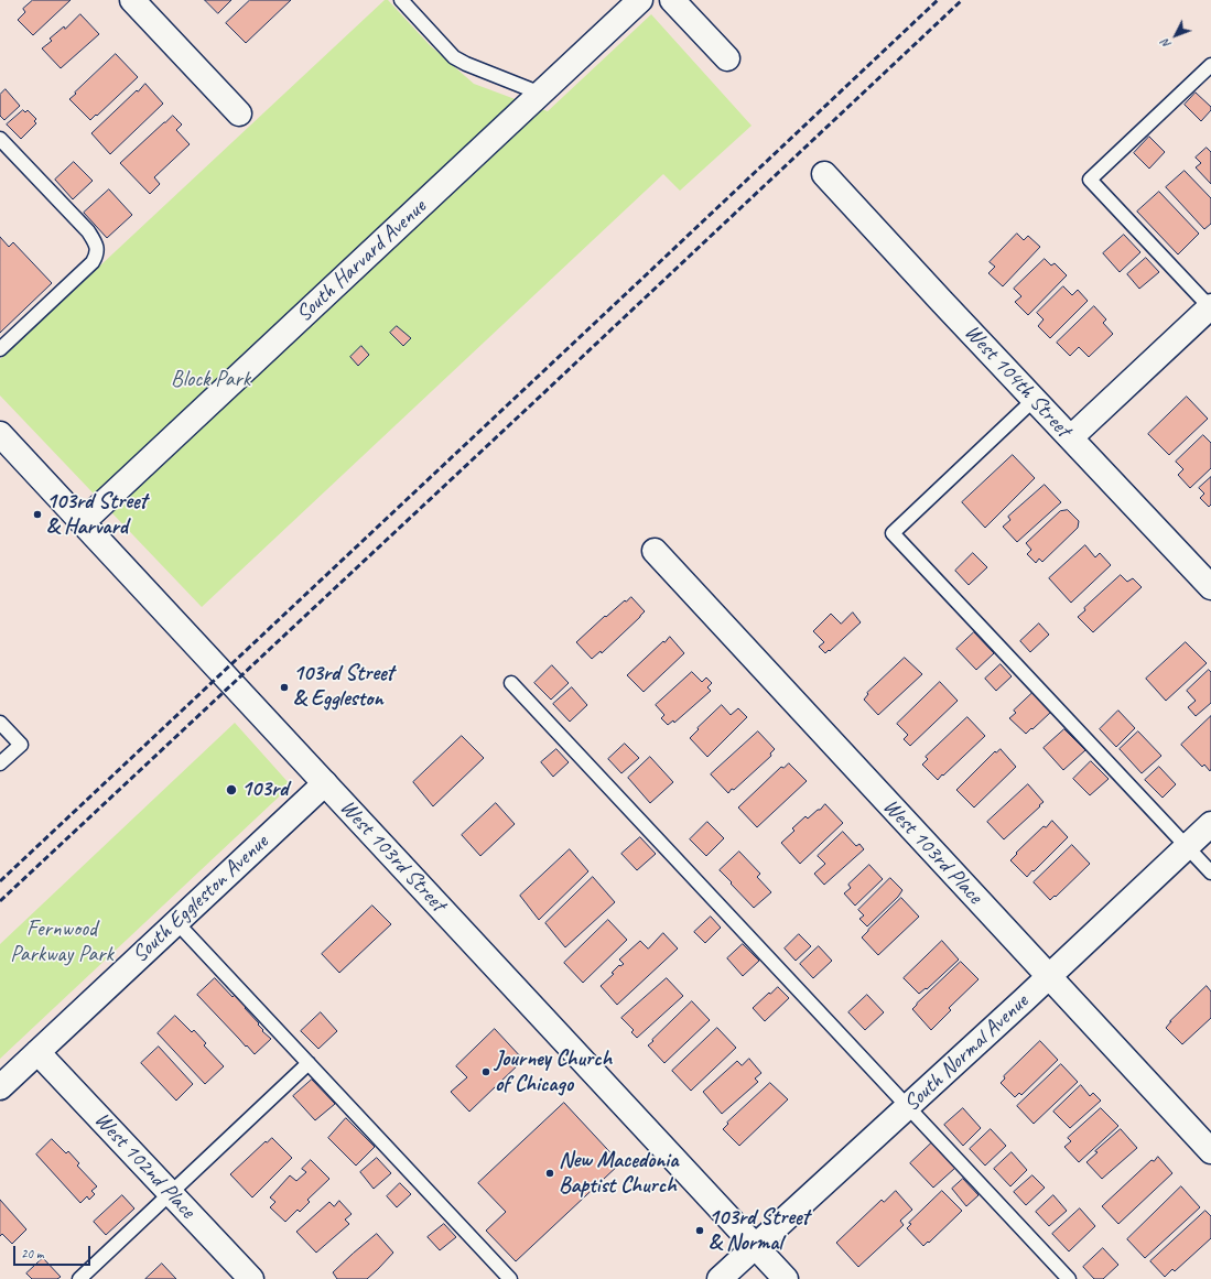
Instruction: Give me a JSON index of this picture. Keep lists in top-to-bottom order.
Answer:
{
  "streets": {
    "street": [
      "South Harvard Avenue",
      "West 104th Street",
      "West 103rd Place",
      "West 103rd Street",
      "South Eggleston Avenue",
      "South Normal Avenue",
      "West 102nd Place"
    ]
  },
  "crossings": [
    ["South Harvard Avenue", "West 103rd Street"],
    ["West 103rd Place", "South Normal Avenue"],
    ["West 103rd Street", "South Eggleston Avenue"],
    ["West 103rd Street", "South Normal Avenue"],
    ["South Eggleston Avenue", "West 102nd Place"]
  ],
  "parks": ["Block Park", "Fernwood Parkway Park"],
  "places": [
    "103rd Street & Harvard",
    "103rd Street & Eggleston",
    "103rd",
    "Journey Church of Chicago",
    "New Macedonia Baptist Church",
    "103rd Street & Normal"
  ],
  "scale_bar": "20 m",
  "north": "bottom left"
}
